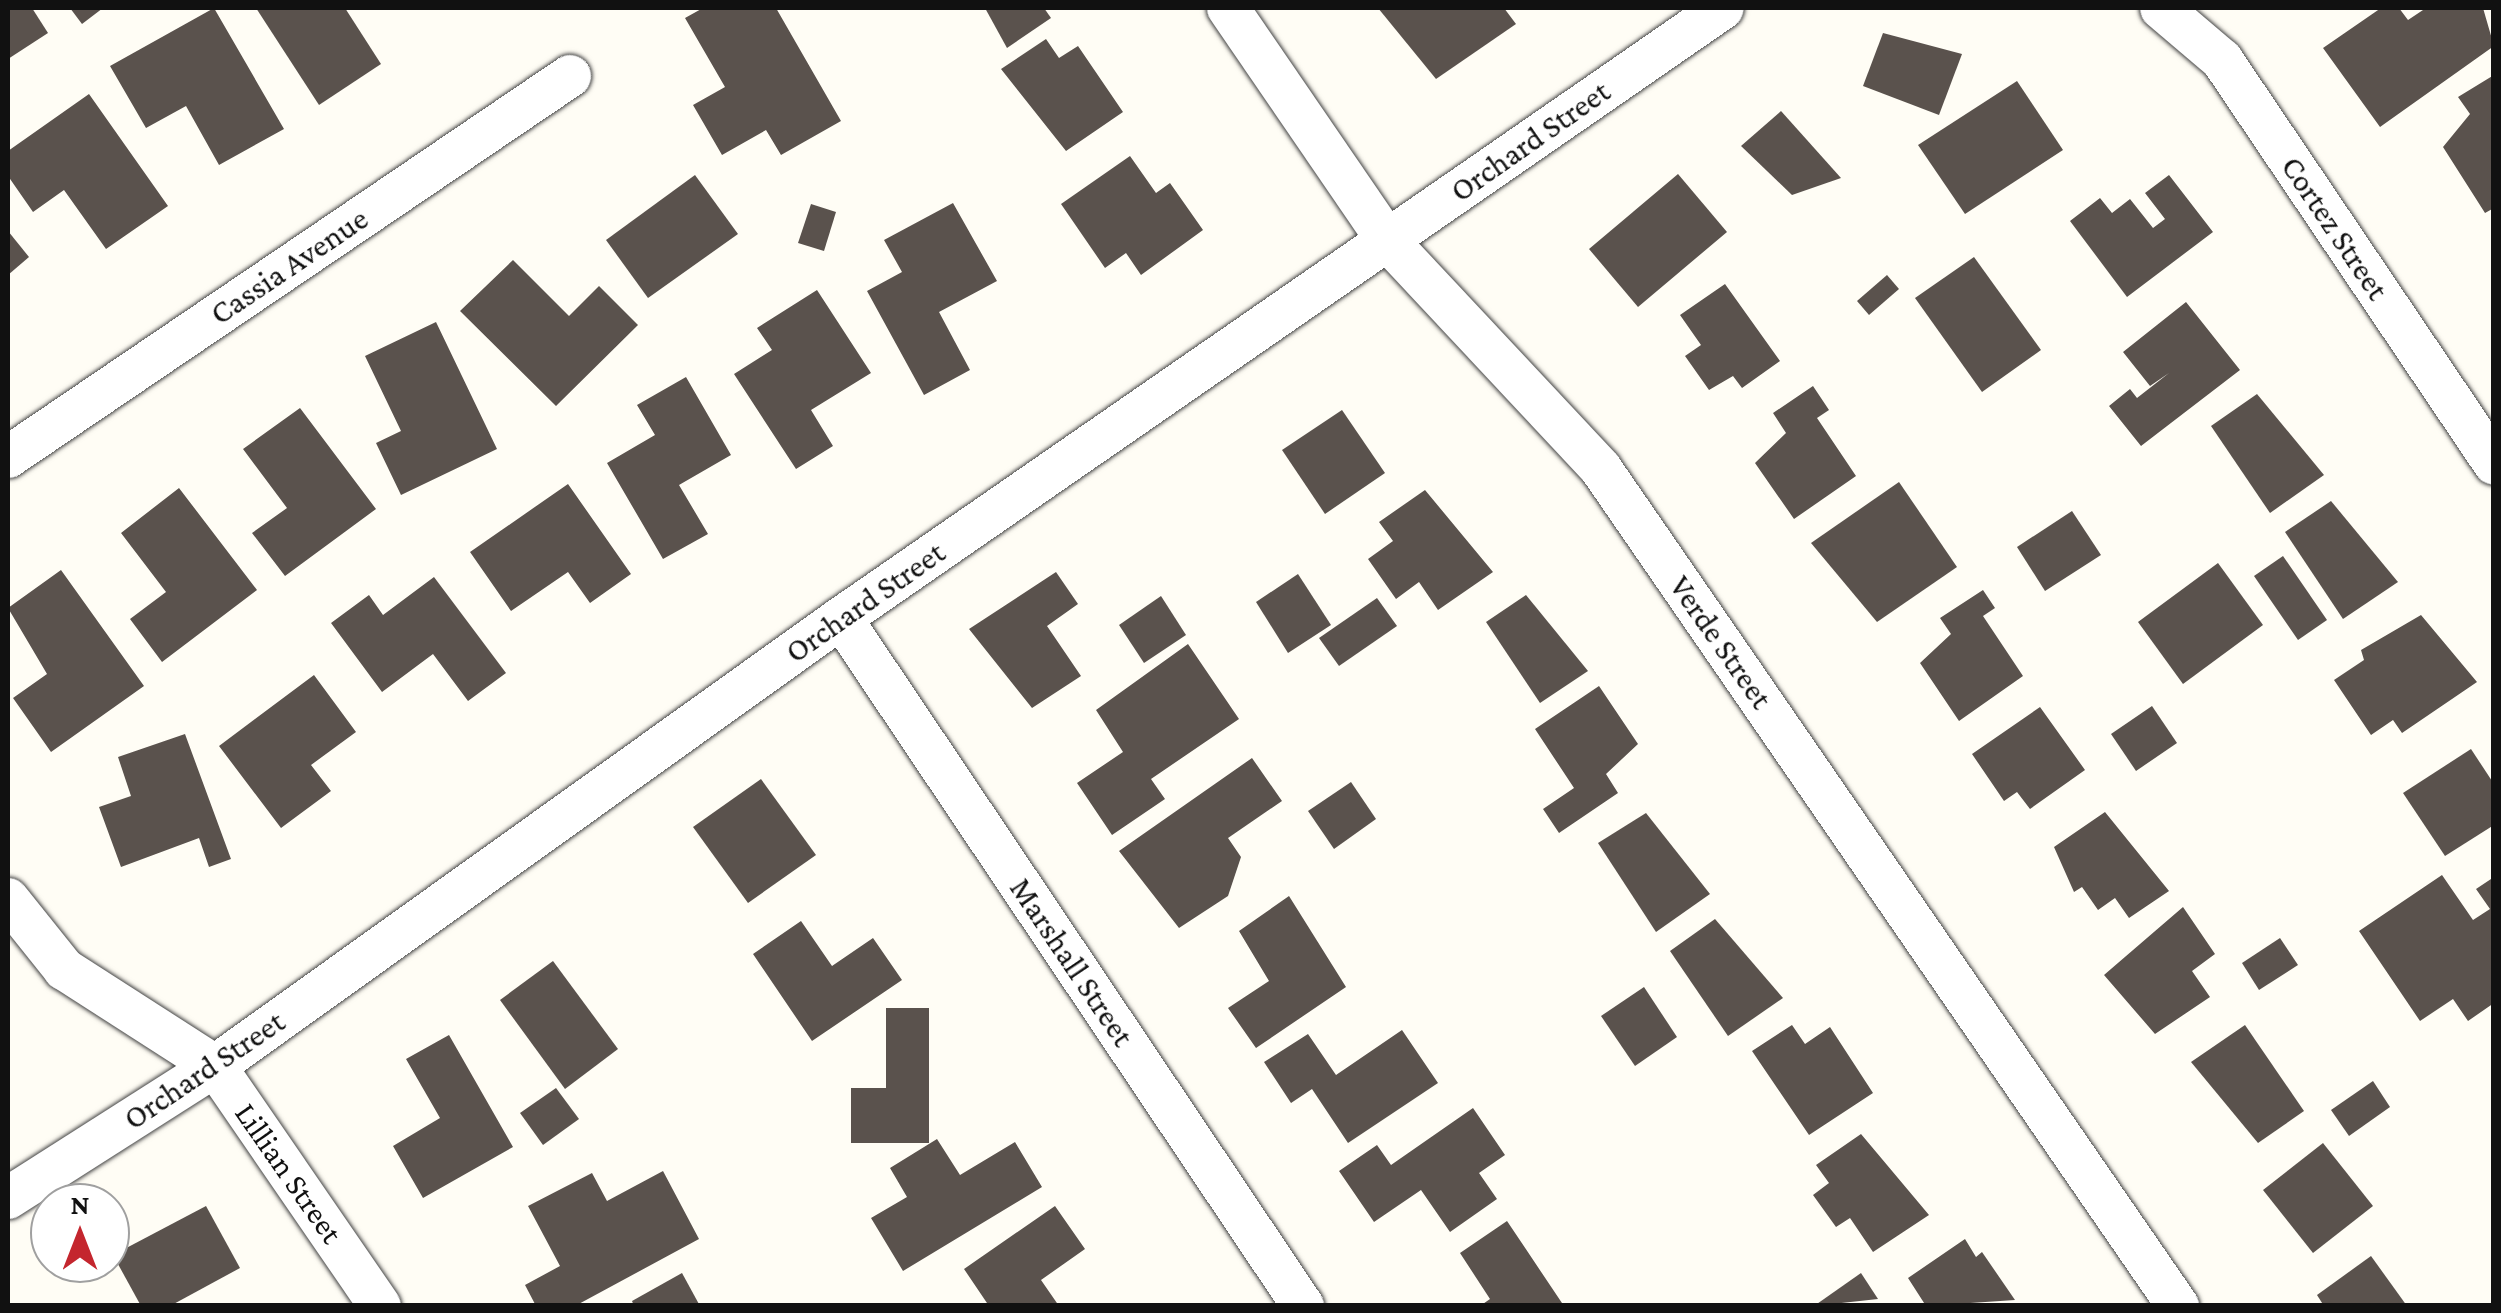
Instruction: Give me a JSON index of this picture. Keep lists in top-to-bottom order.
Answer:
{
  "streets": {
    "street": [
      "Orchard Street",
      "Cortez Street",
      "Cassia Avenue",
      "Verde Street",
      "Marshall Street",
      "Lillian Street"
    ]
  },
  "crossings": [
    ["Orchard Street", "Verde Street"],
    ["Orchard Street", "Marshall Street"],
    ["Orchard Street", "Lillian Street"]
  ],
  "north": "top"
}
